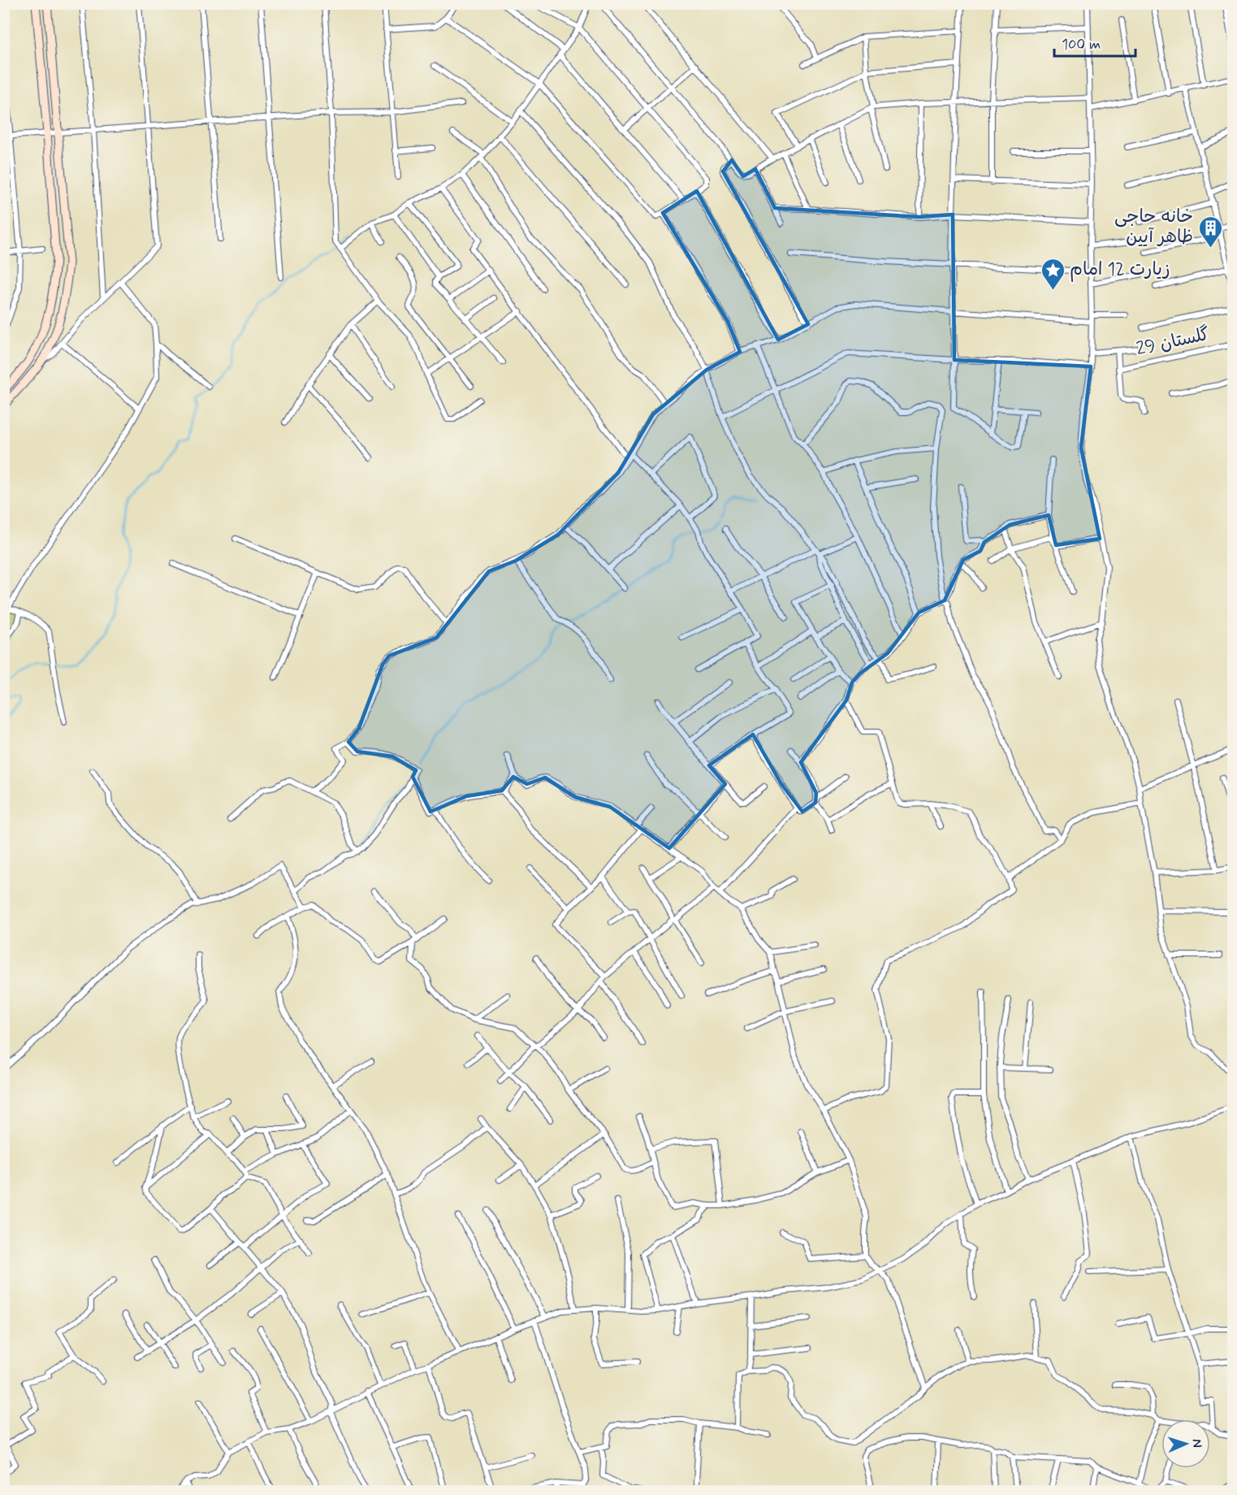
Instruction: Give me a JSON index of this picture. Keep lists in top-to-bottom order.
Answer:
{
  "streets": {
    "street": ["گلستان 29"]
  },
  "places": {
    "building": ["خانه حاجی ظاهر آیین"],
    "place": ["زیارت 12 امام"]
  },
  "scale_bar": "100 m",
  "north": "right"
}
